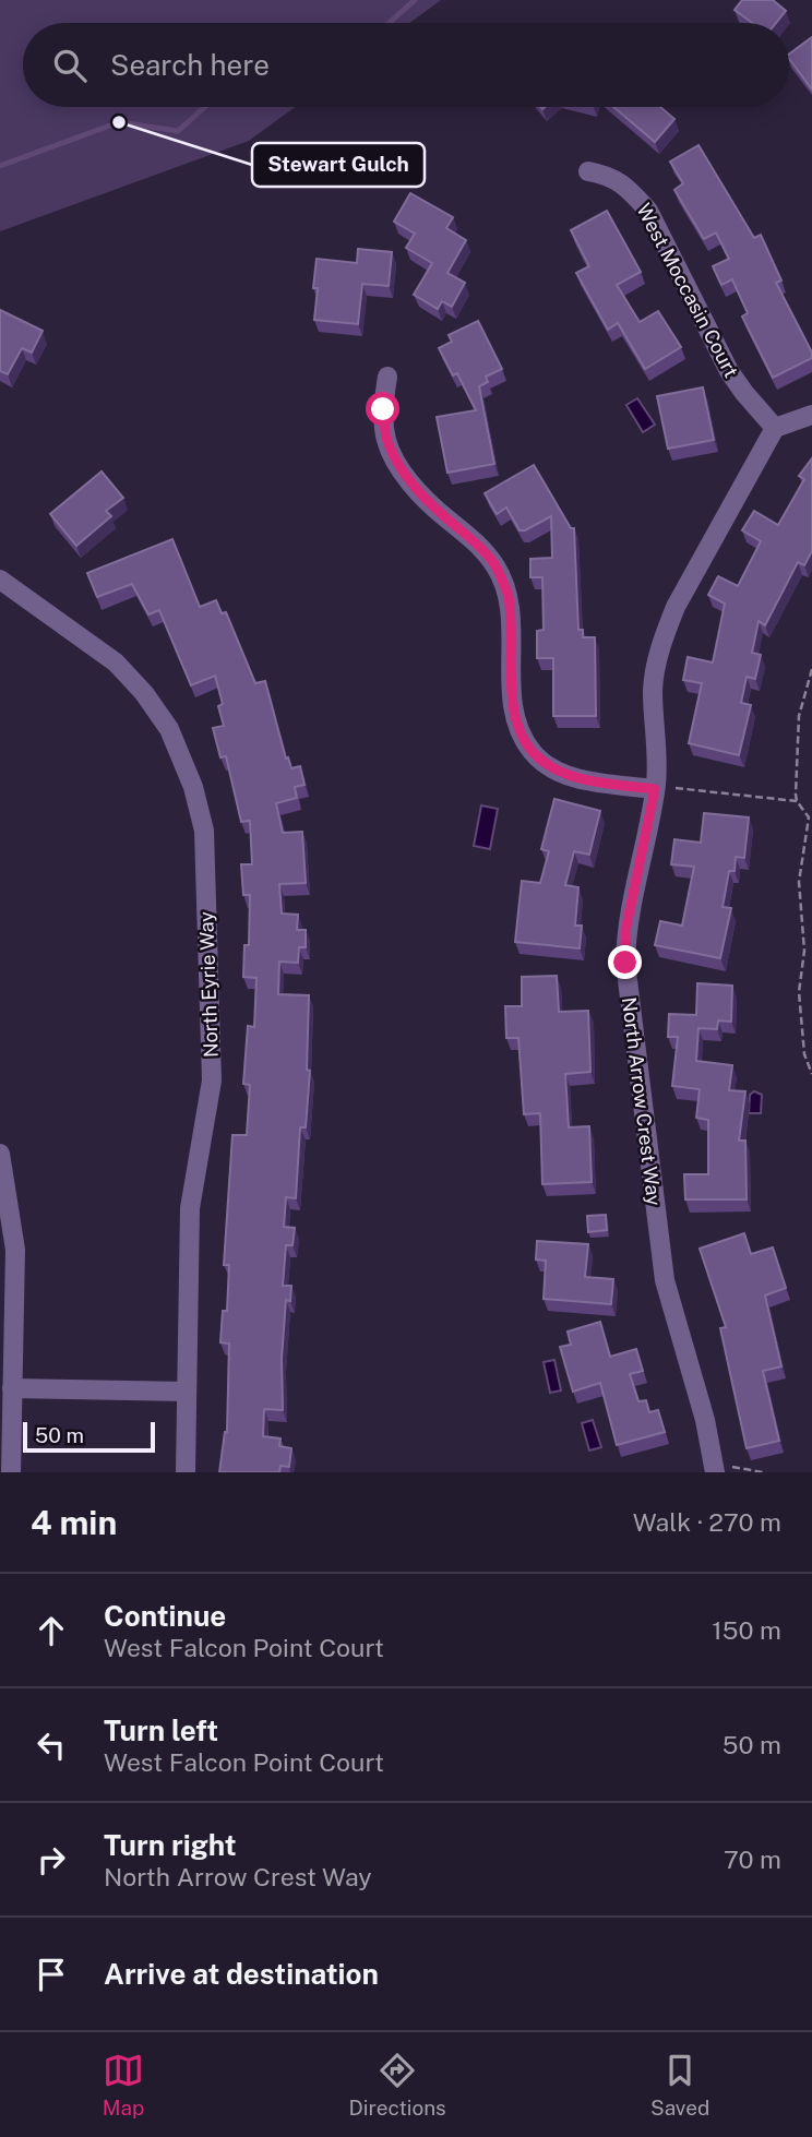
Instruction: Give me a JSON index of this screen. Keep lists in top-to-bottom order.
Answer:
{
  "streets": {
    "street": ["West Moccasin Court", "North Eyrie Way", "North Arrow Crest Way"]
  },
  "crossings": [
    ["West Moccasin Court", "North Arrow Crest Way"]
  ],
  "places": ["Stewart Gulch"],
  "scale_bar": "50 m",
  "page": {
    "search": "Search here",
    "scale": "50 m",
    "heading": ["4 min", "Walk · 270 m"],
    "list": [
      ["Continue", "West Falcon Point Court", "150 m"],
      ["Turn left", "West Falcon Point Court", "50 m"],
      ["Turn right", "North Arrow Crest Way", "70 m"],
      "Arrive at destination"
    ],
    "nav": ["Map", "Directions", "Saved"]
  }
}
